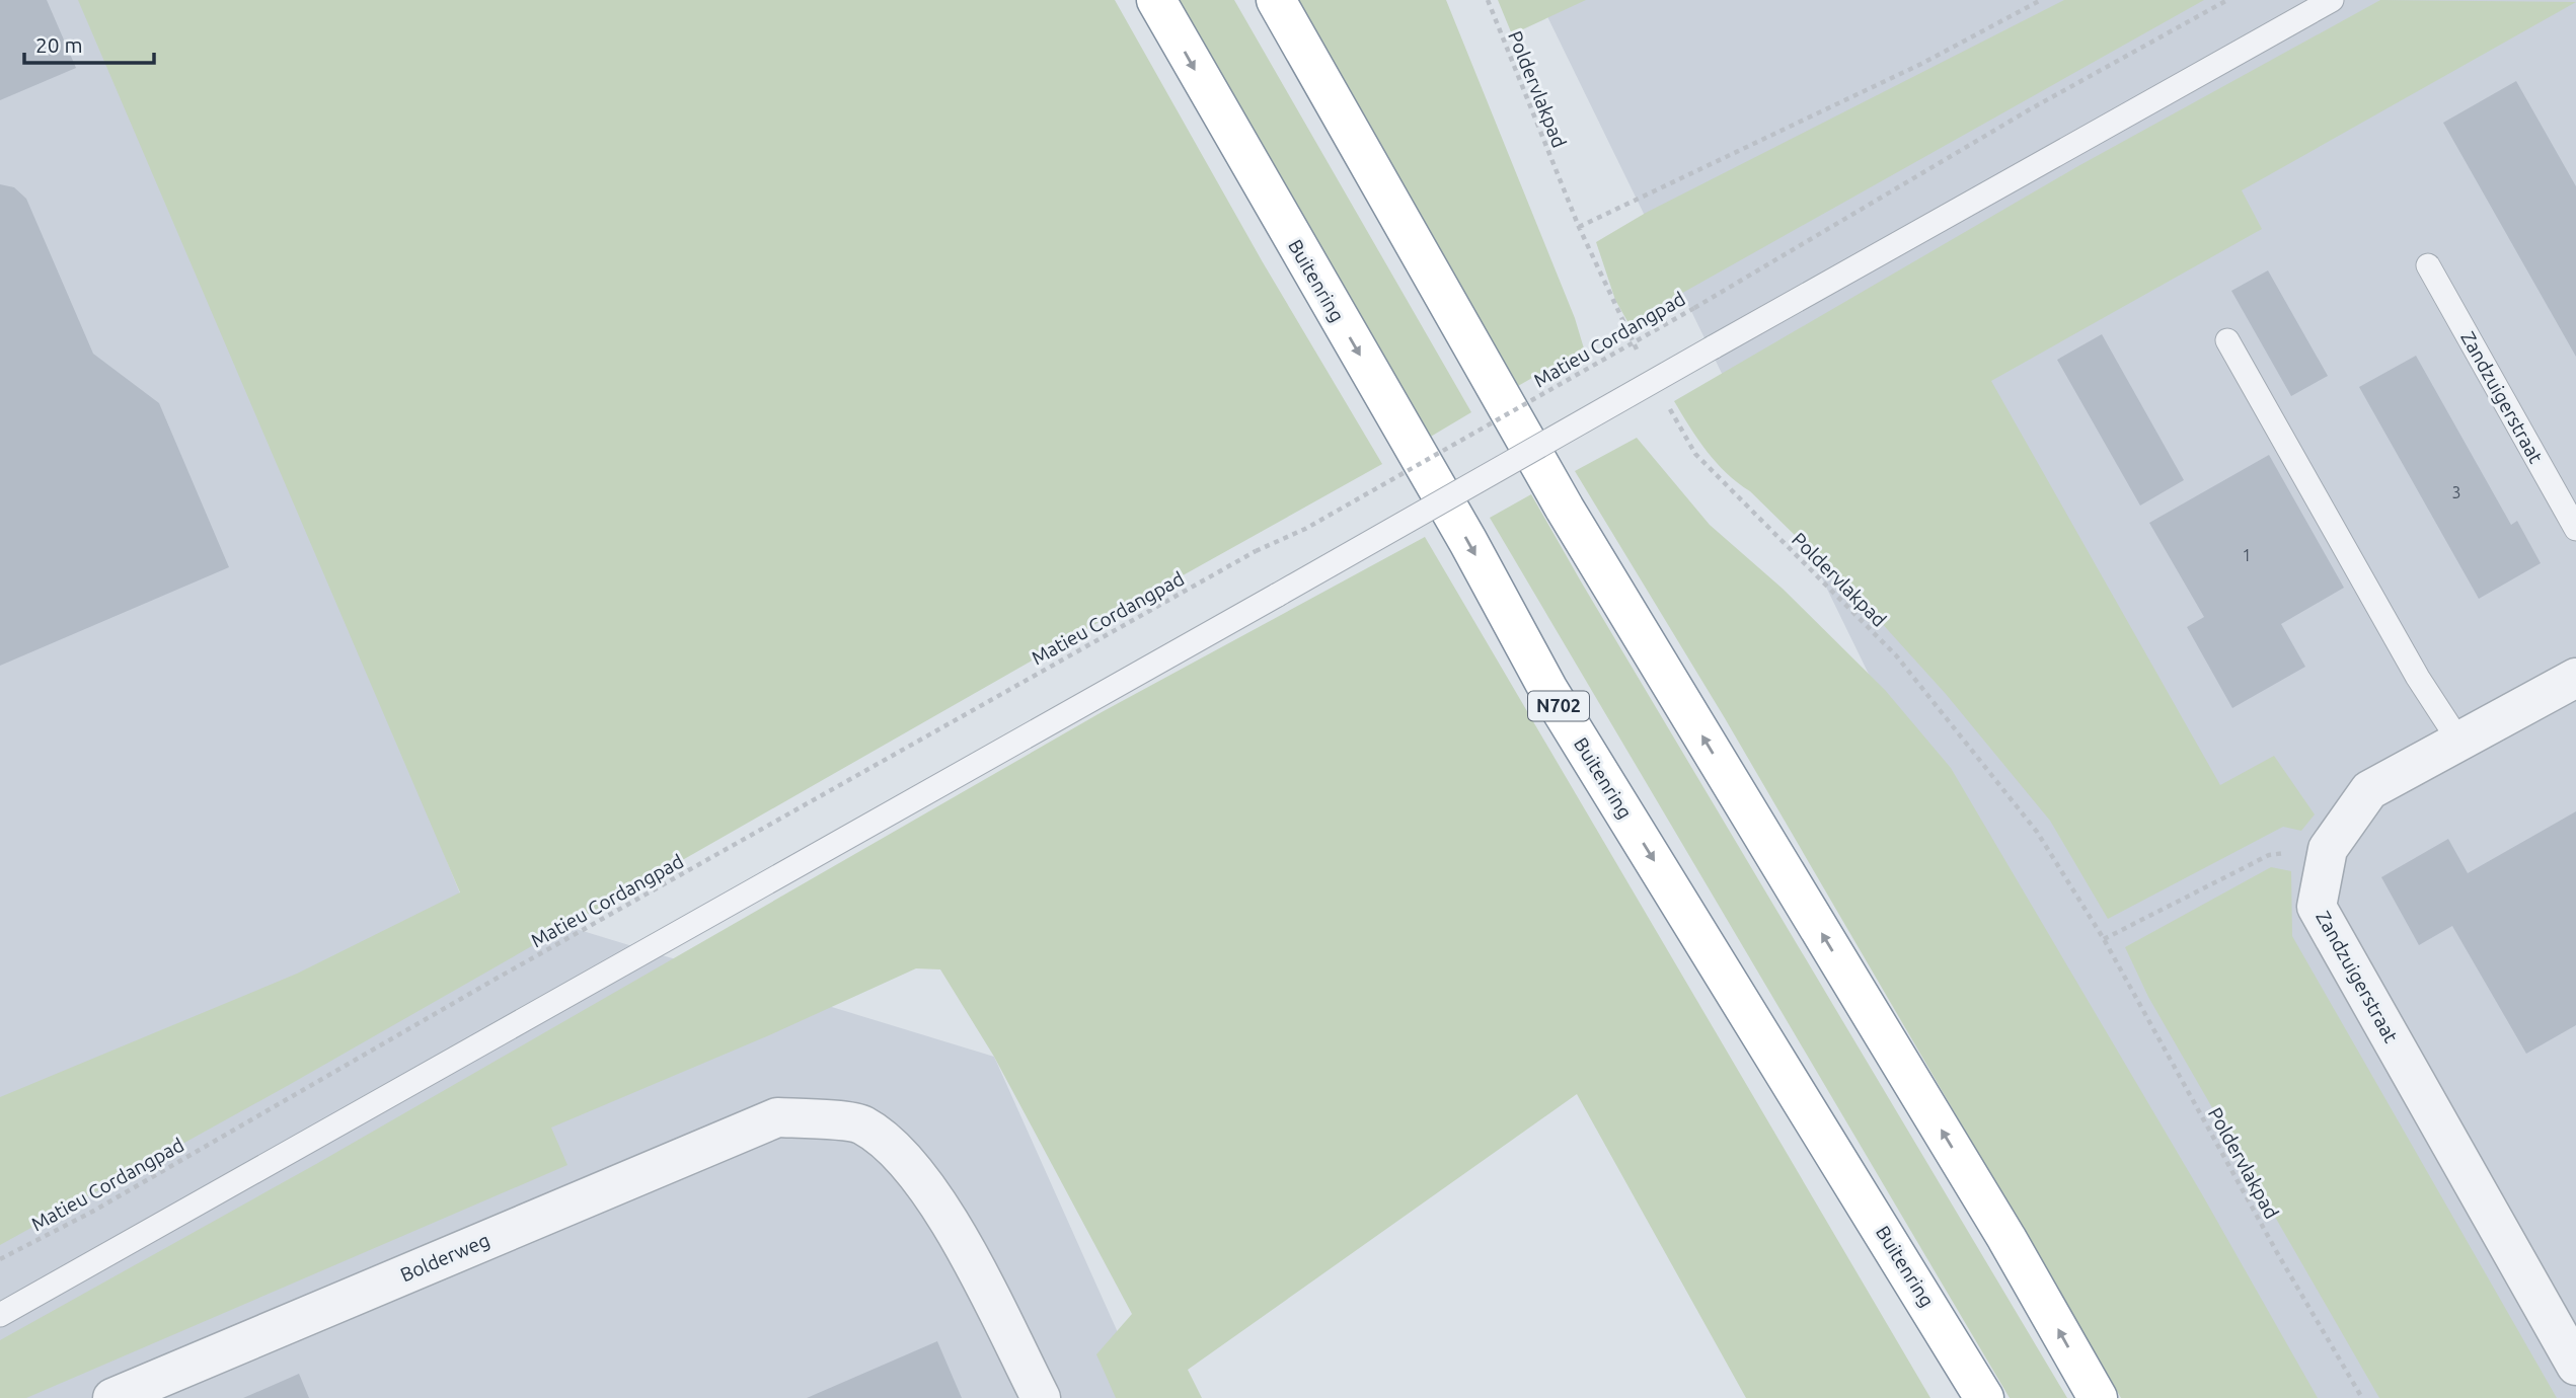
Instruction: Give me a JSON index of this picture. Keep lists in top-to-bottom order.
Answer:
{
  "streets": {
    "highway": ["Buitenring", "N702"],
    "street": ["Zandzuigerstraat", "Bolderweg"],
    "path": ["Poldervlakpad", "Matieu Cordangpad"]
  },
  "house_numbers": ["3", "1"],
  "scale_bar": "20 m"
}
